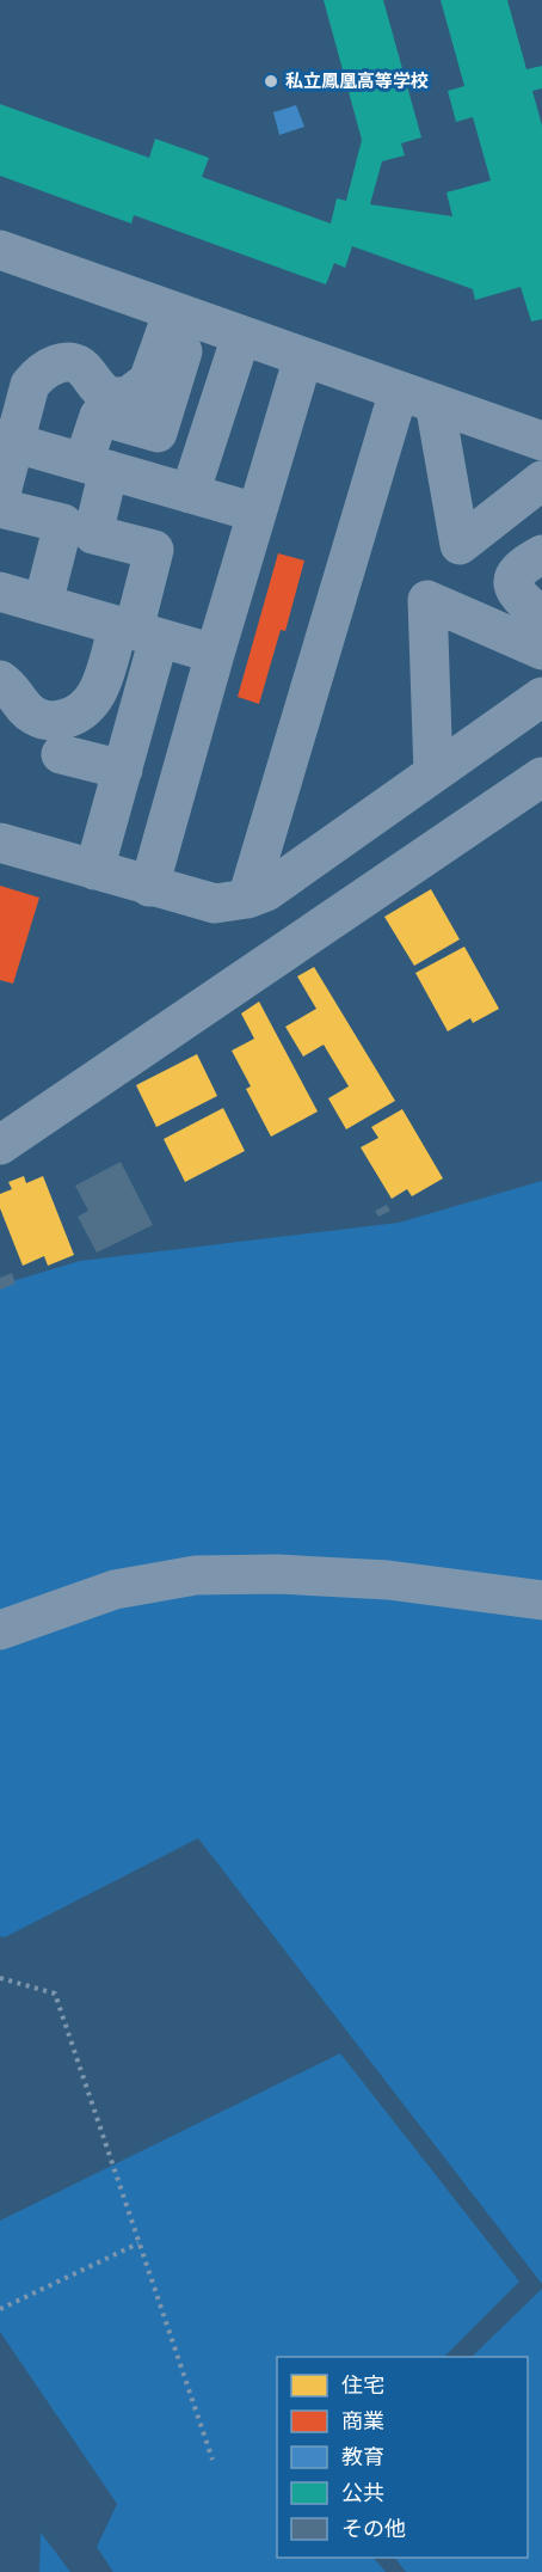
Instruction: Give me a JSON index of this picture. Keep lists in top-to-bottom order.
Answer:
{
  "places": ["私立鳳凰高等学校"],
  "legend": [
    "住宅",
    "商業",
    "教育",
    "公共",
    "その他"
  ]
}
